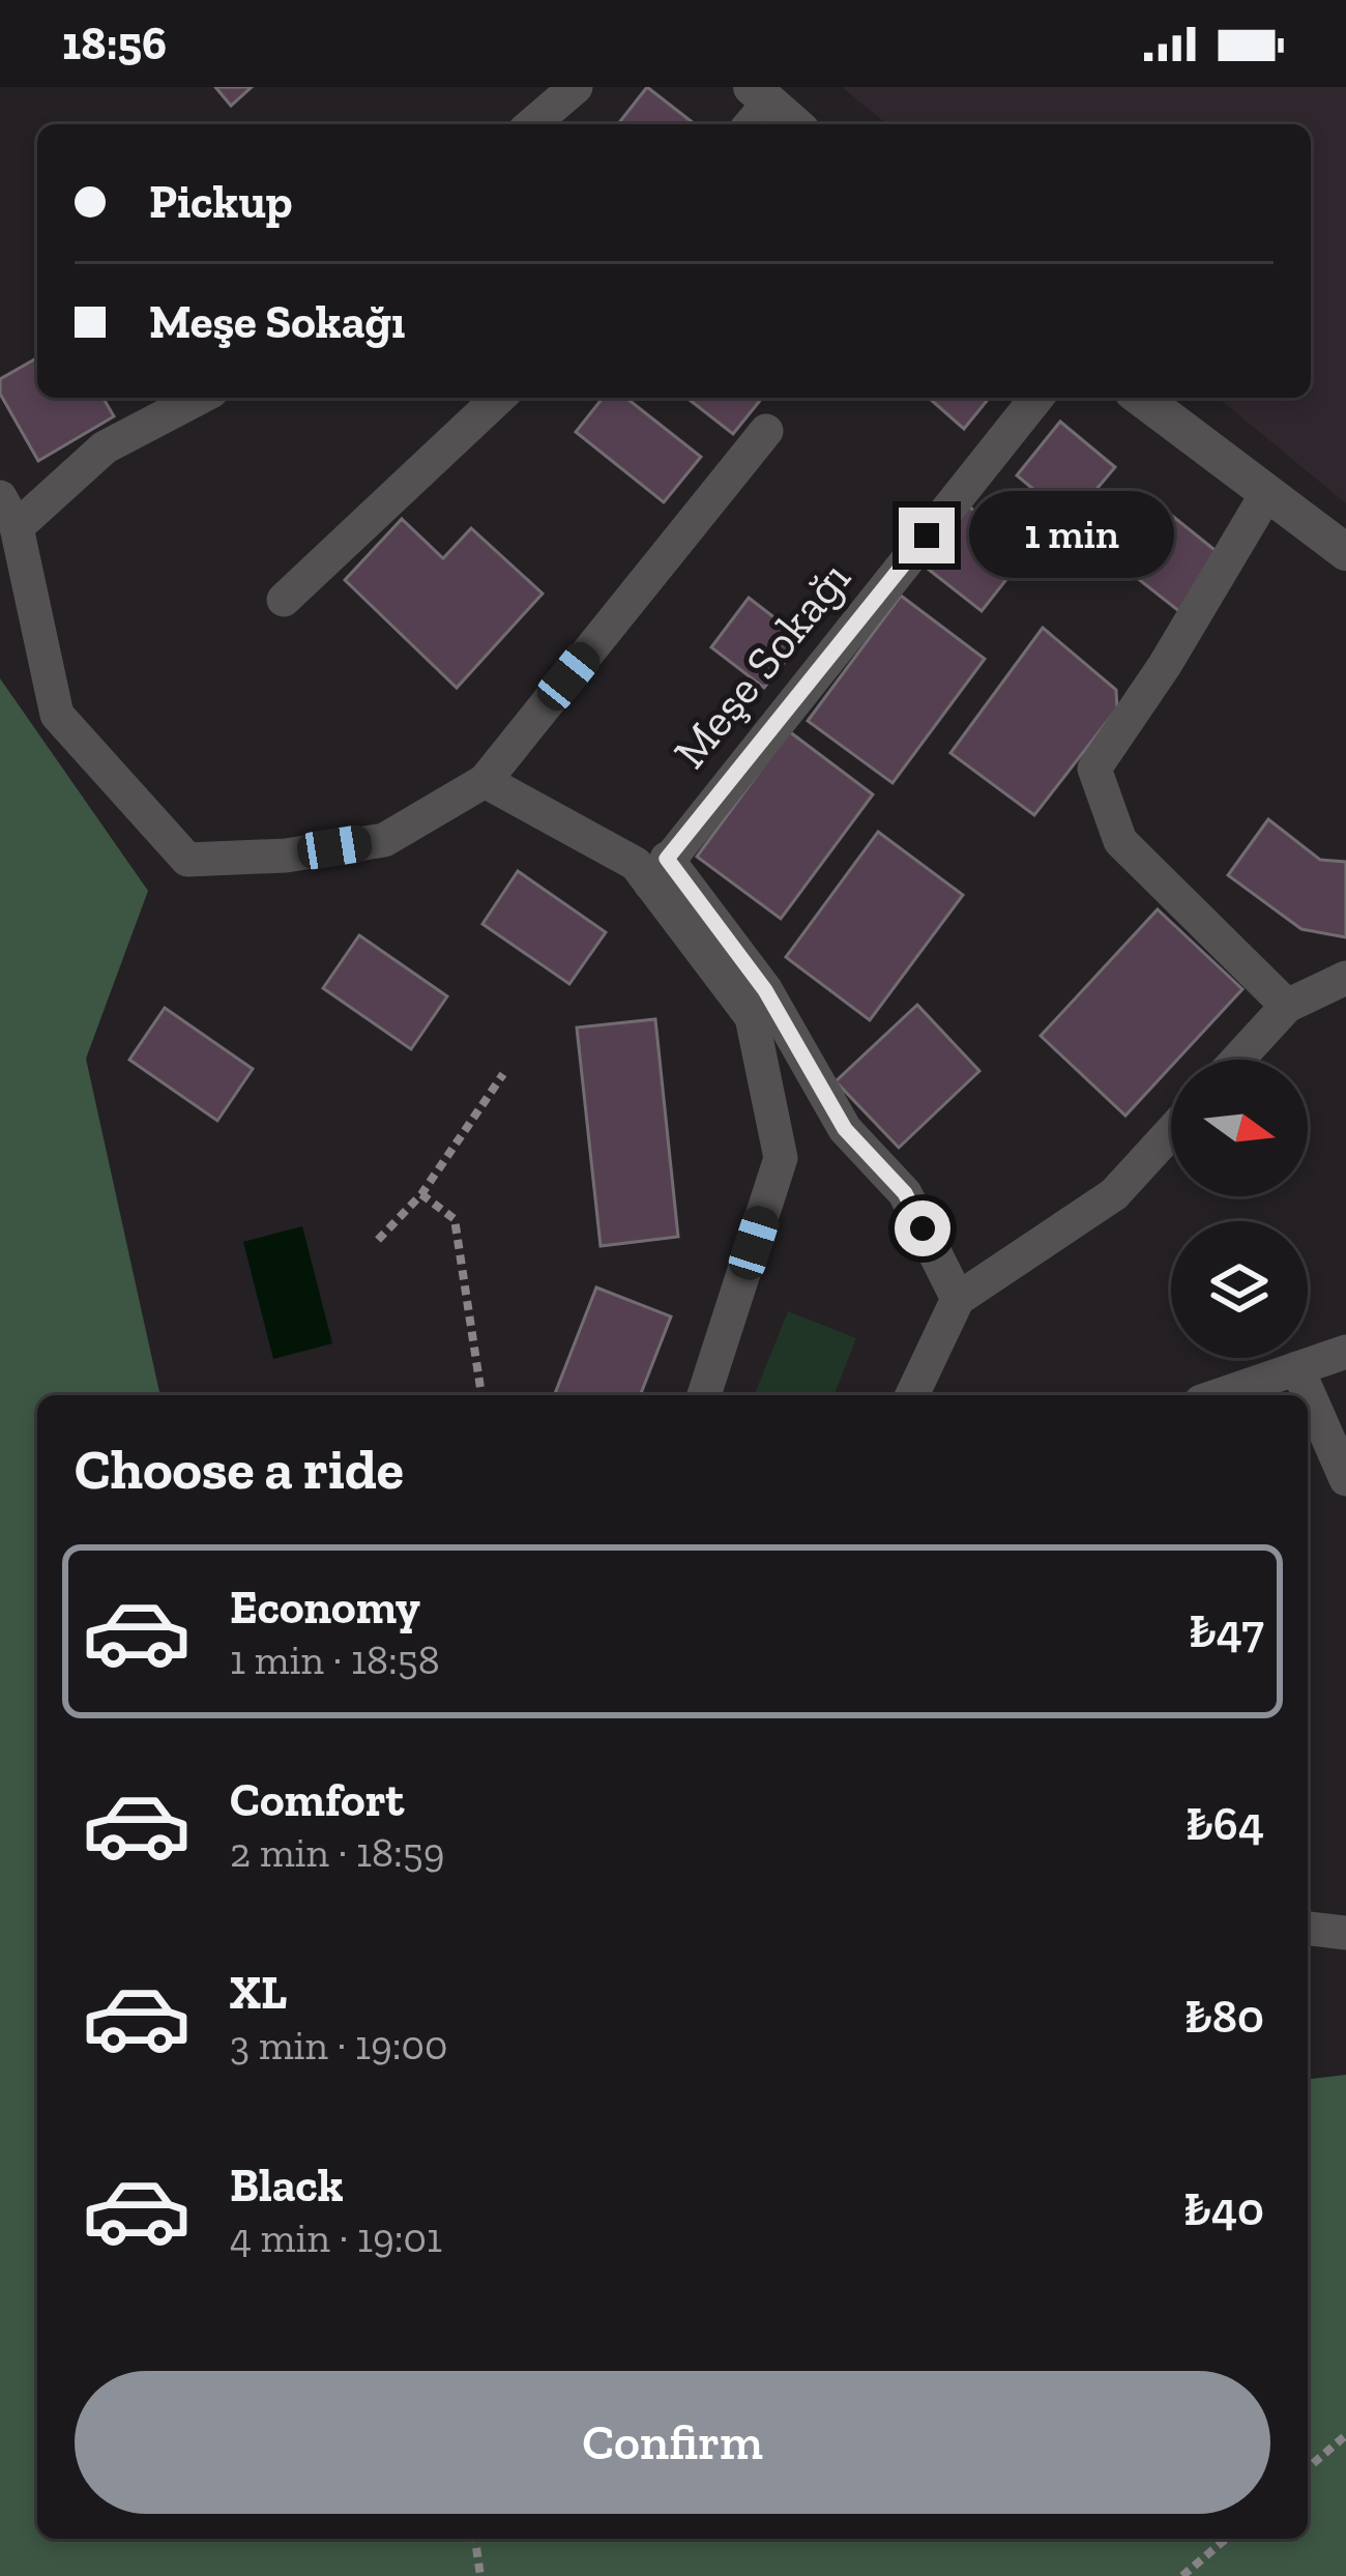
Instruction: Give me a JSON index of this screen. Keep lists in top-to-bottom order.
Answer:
{
  "streets": {
    "street": ["Meşe Sokağı"]
  },
  "north": "right",
  "page": {
    "status": "18:56",
    "banner": ["Pickup", "Meşe Sokağı"],
    "bubble": "1 min",
    "heading": "Choose a ride",
    "list": [
      {
        "name": "Economy",
        "note": "1 min · 18:58",
        "value": "₺47"
      },
      {
        "name": "Comfort",
        "note": "2 min · 18:59",
        "value": "₺64"
      },
      {
        "name": "XL",
        "note": "3 min · 19:00",
        "value": "₺80"
      },
      {
        "name": "Black",
        "note": "4 min · 19:01",
        "value": "₺40"
      }
    ],
    "buttons": "Confirm"
  }
}
